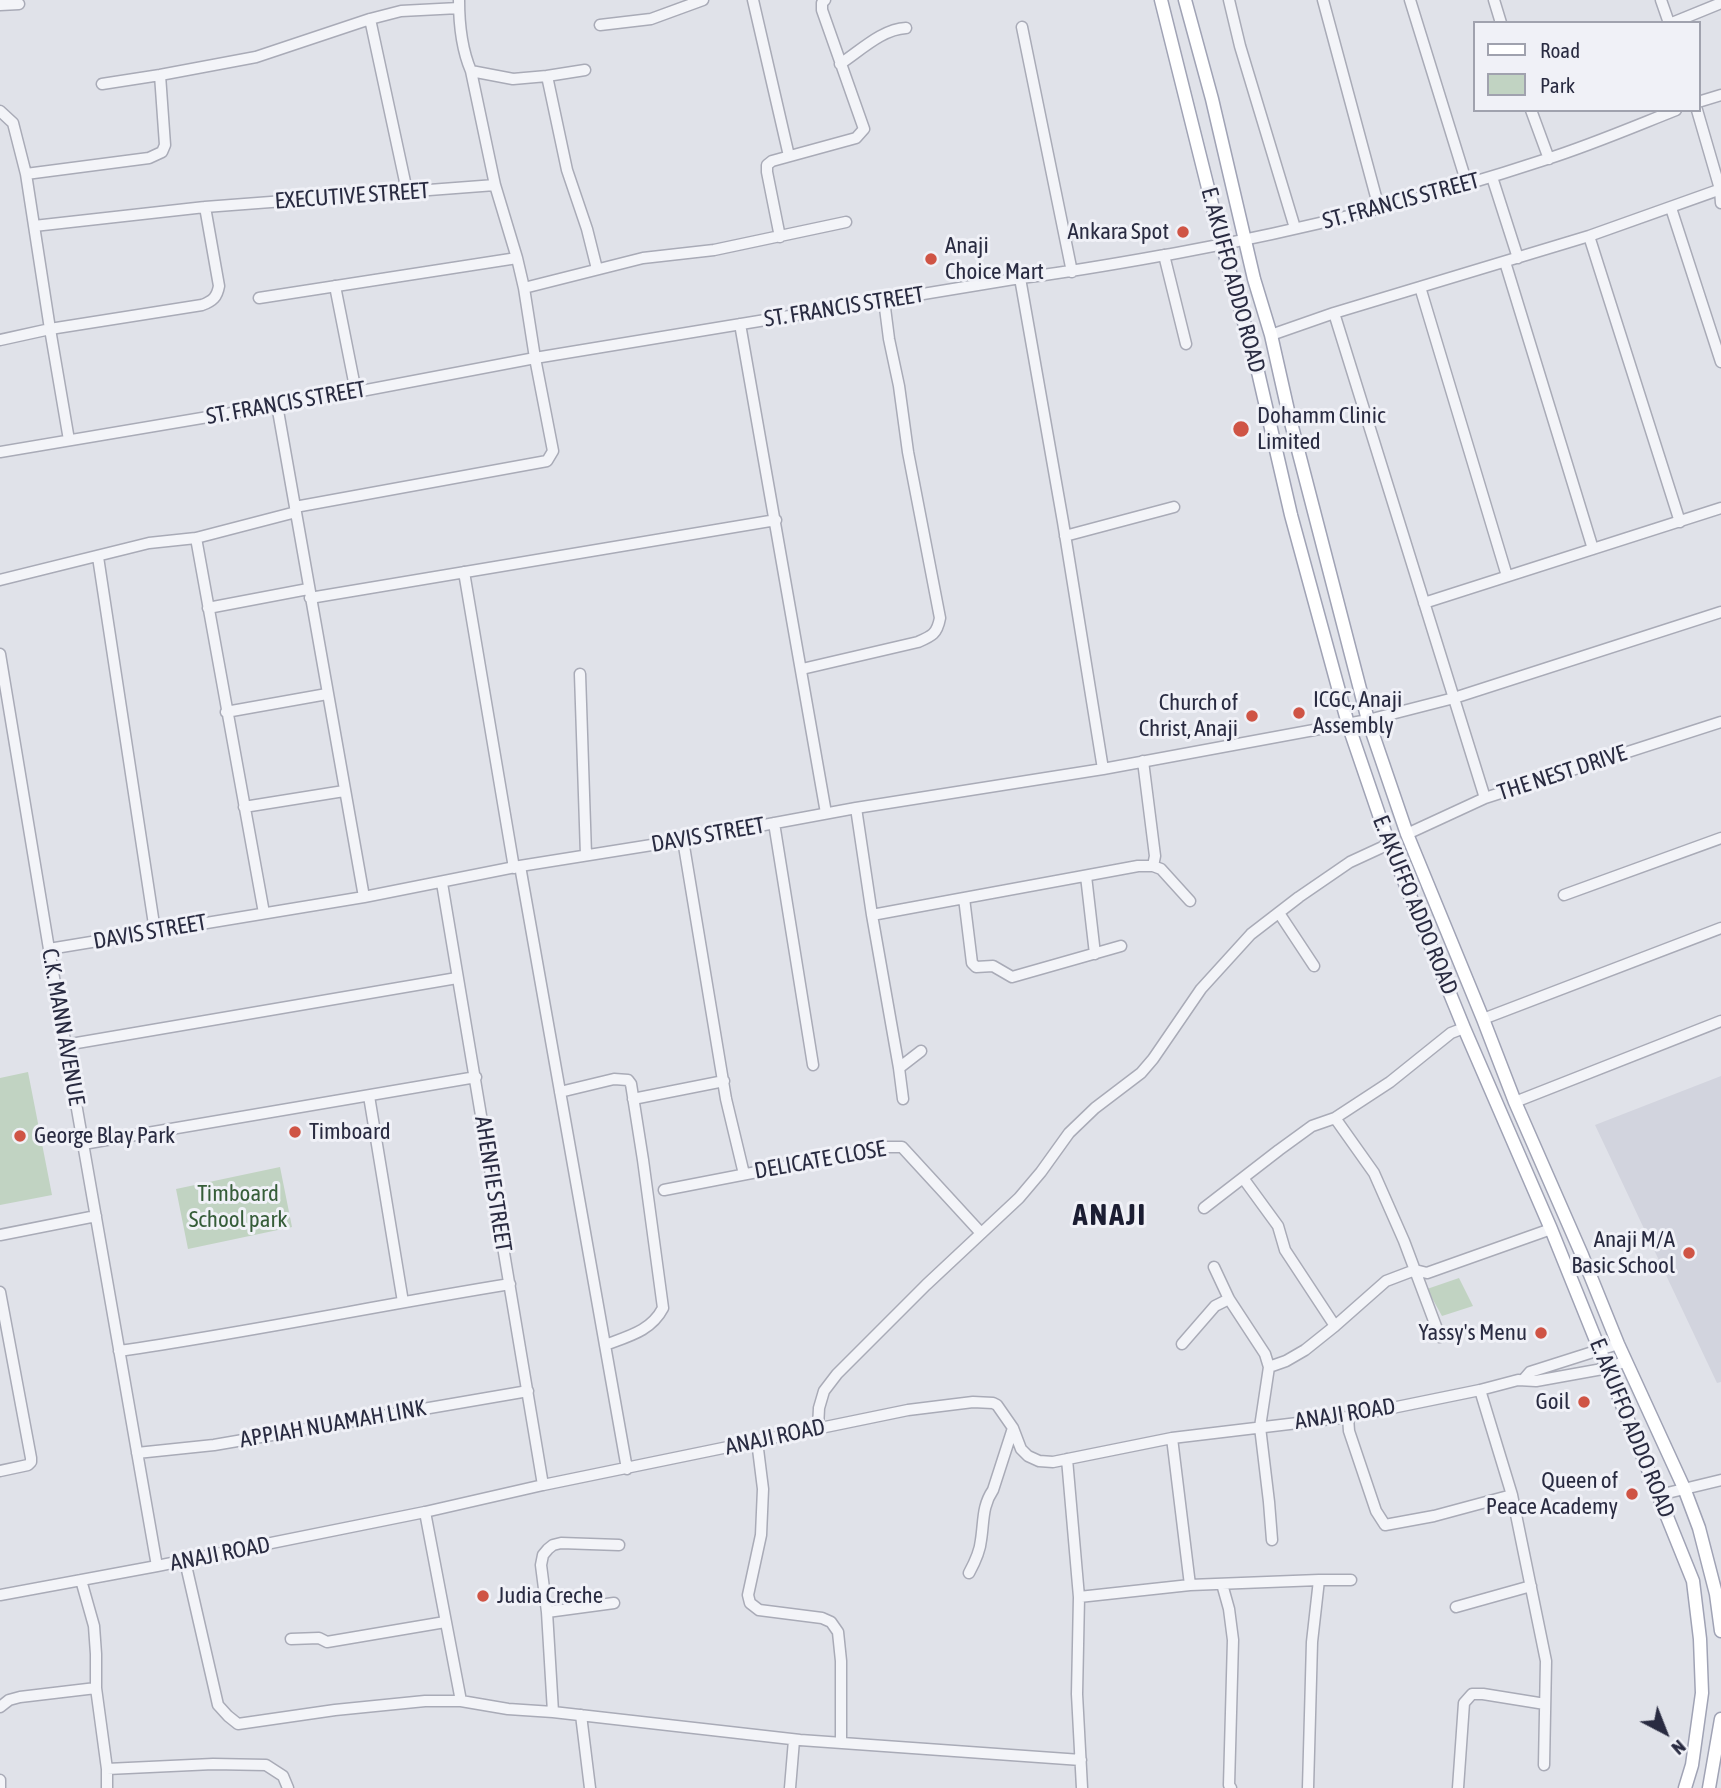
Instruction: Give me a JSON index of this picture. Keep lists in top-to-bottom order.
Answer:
{
  "streets": {
    "main road": ["E. AKUFFO ADDO ROAD"],
    "street": [
      "EXECUTIVE STREET",
      "ST. FRANCIS STREET",
      "THE NEST DRIVE",
      "DAVIS STREET",
      "C.K. MANN AVENUE",
      "DELICATE CLOSE",
      "AHENFIE STREET",
      "ANAJI ROAD",
      "APPIAH NUAMAH LINK"
    ]
  },
  "crossings": [
    ["ST. FRANCIS STREET", "E. AKUFFO ADDO ROAD"],
    ["E. AKUFFO ADDO ROAD", "THE NEST DRIVE"],
    ["E. AKUFFO ADDO ROAD", "DAVIS STREET"],
    ["E. AKUFFO ADDO ROAD", "ANAJI ROAD"],
    ["DAVIS STREET", "C.K. MANN AVENUE"],
    ["DAVIS STREET", "AHENFIE STREET"],
    ["C.K. MANN AVENUE", "ANAJI ROAD"],
    ["C.K. MANN AVENUE", "APPIAH NUAMAH LINK"],
    ["AHENFIE STREET", "ANAJI ROAD"],
    ["AHENFIE STREET", "APPIAH NUAMAH LINK"]
  ],
  "districts": ["ANAJI"],
  "parks": ["Timboard School park"],
  "places": [
    "Ankara Spot",
    "Anaji Choice Mart",
    "Dohamm Clinic Limited",
    "ICGC, Anaji Assembly",
    "Church of Christ, Anaji",
    "Timboard",
    "George Blay Park",
    "Anaji M/A Basic School",
    "Yassy's Menu",
    "Goil",
    "Queen of Peace Academy",
    "Judia Creche"
  ],
  "legend": ["Road", "Park"],
  "north": "bottom right"
}
